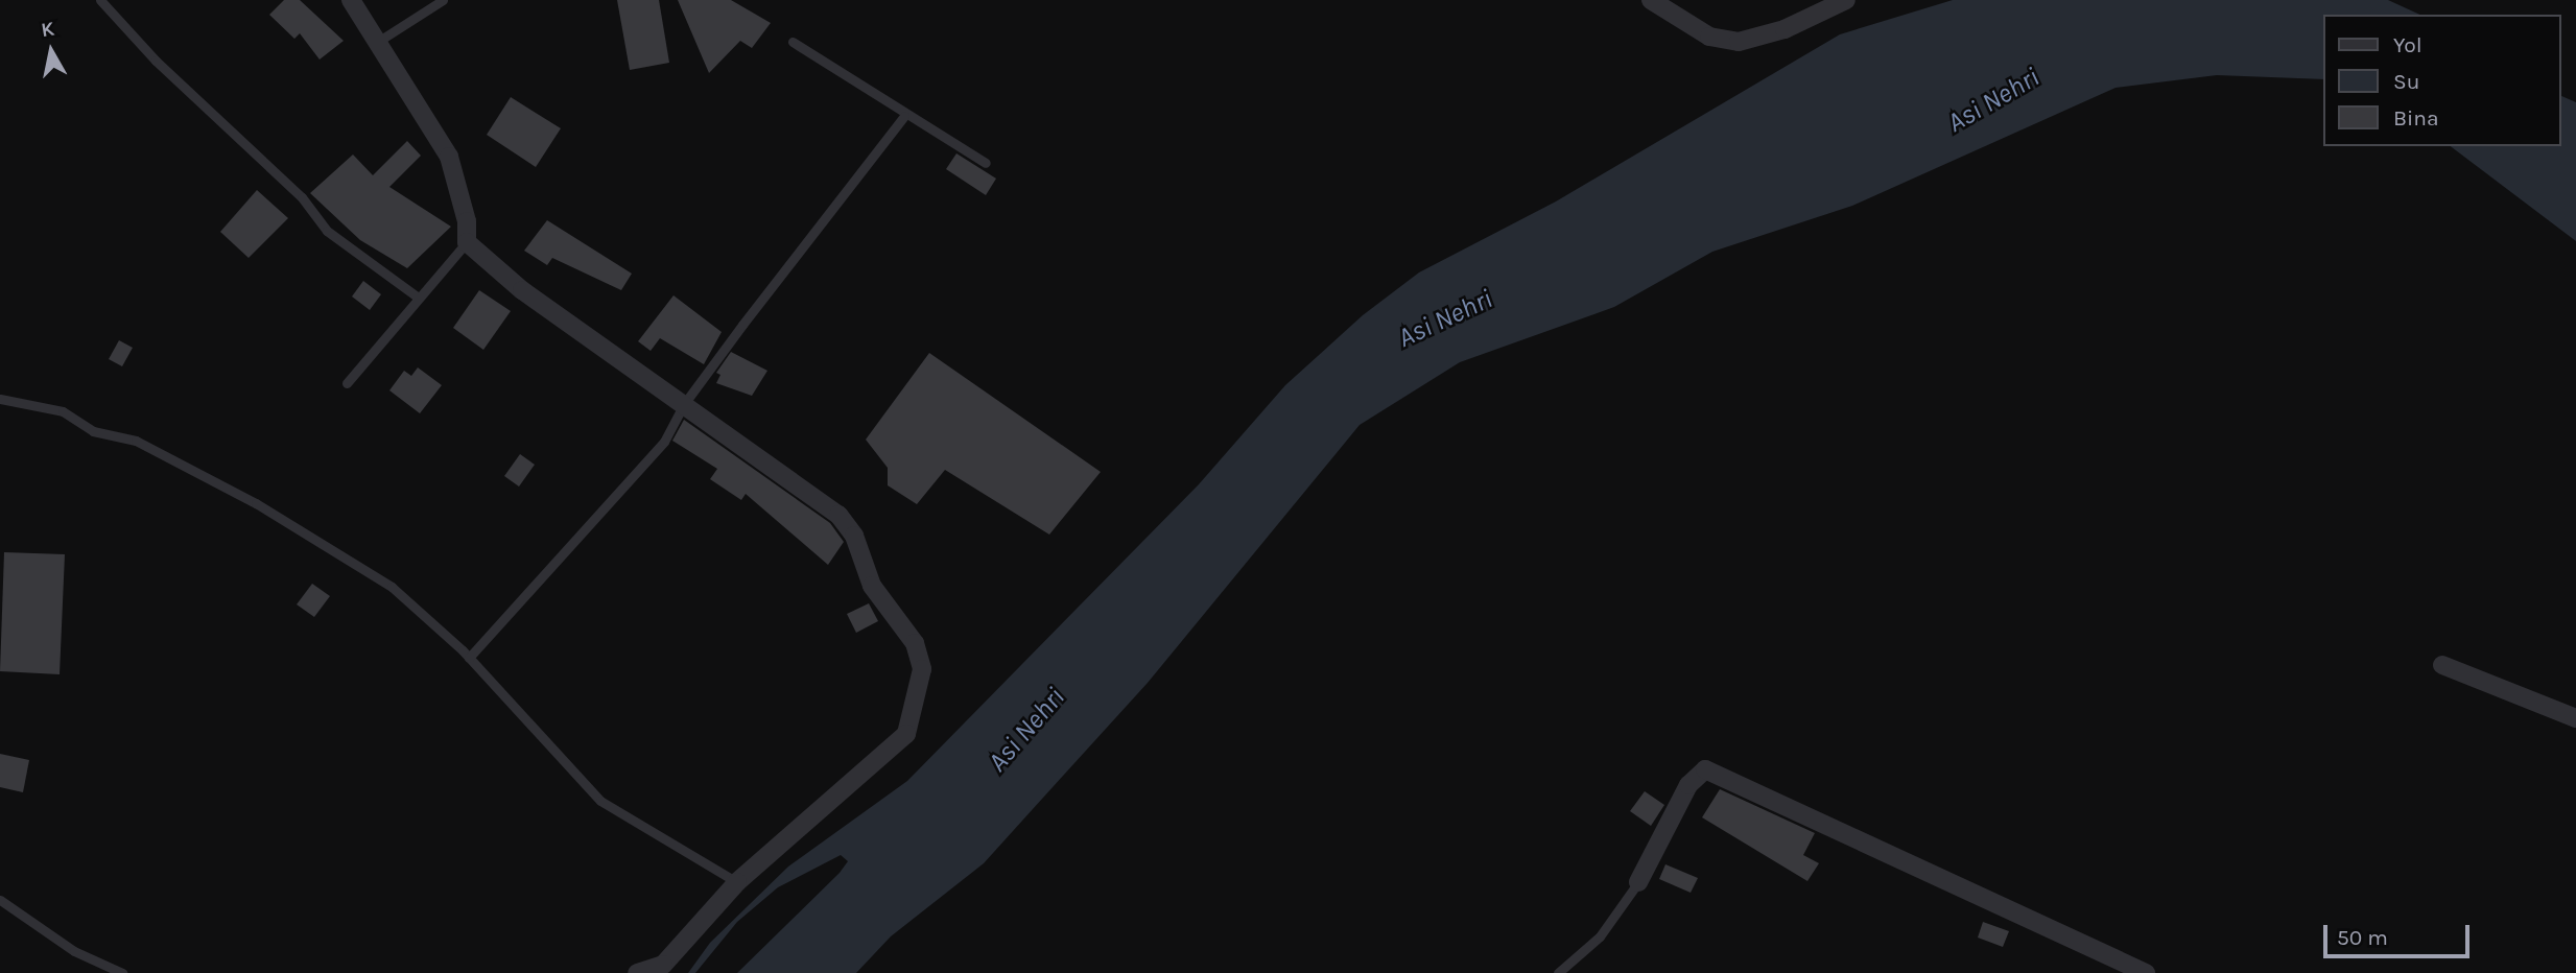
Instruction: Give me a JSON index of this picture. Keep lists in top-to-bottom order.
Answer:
{
  "water": ["Asi Nehri"],
  "legend": ["Yol", "Su", "Bina"],
  "scale_bar": "50 m",
  "north": "top"
}
